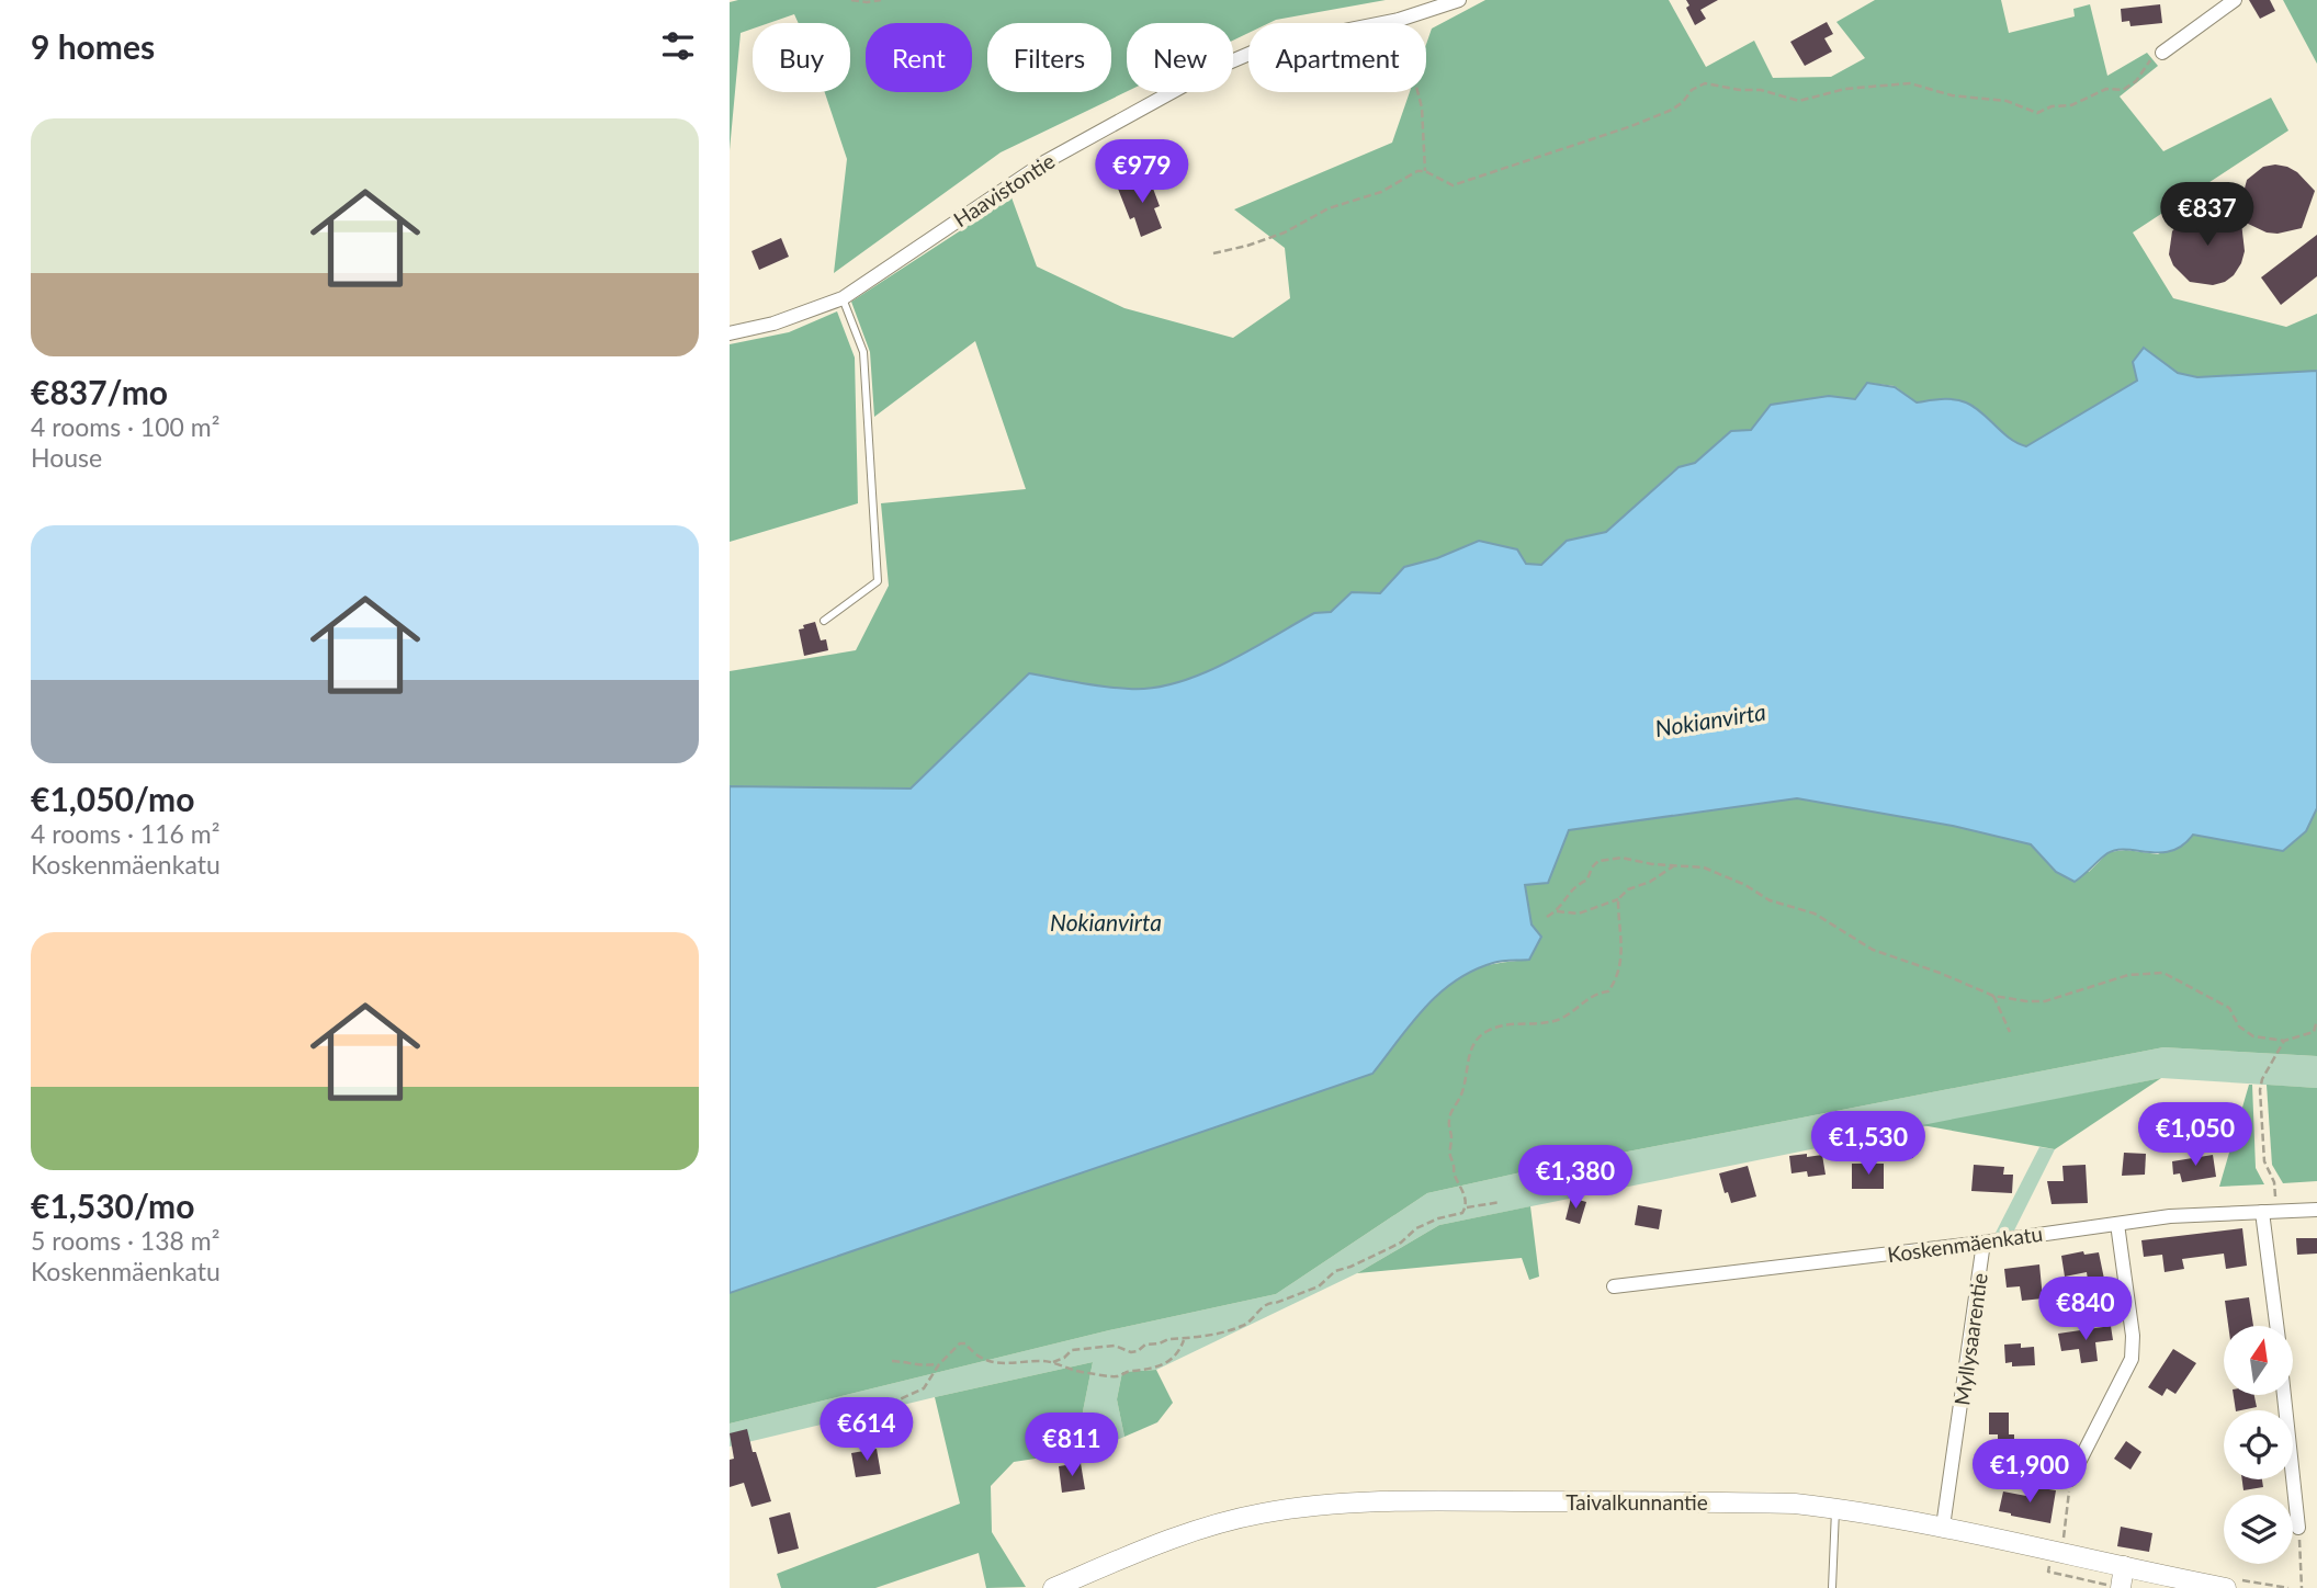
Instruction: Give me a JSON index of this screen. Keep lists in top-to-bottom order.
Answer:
{
  "streets": {
    "street": [
      "Haavistontie",
      "Koskenmäenkatu",
      "Myllysaarentie",
      "Taivalkunnantie"
    ]
  },
  "crossings": [
    ["Koskenmäenkatu", "Myllysaarentie"],
    ["Myllysaarentie", "Taivalkunnantie"]
  ],
  "water": ["Nokianvirta"],
  "north": "top",
  "page": {
    "heading": "9 homes",
    "chip": [
      "Buy",
      "Rent",
      "Filters",
      "New",
      "Apartment"
    ],
    "list": [
      {
        "name": "€837/mo",
        "note": "4 rooms · 100 m² · House"
      },
      {
        "name": "€1,050/mo",
        "note": "4 rooms · 116 m² · Koskenmäenkatu"
      },
      {
        "name": "€1,530/mo",
        "note": "5 rooms · 138 m² · Koskenmäenkatu"
      }
    ],
    "price": [
      "€979",
      "€837",
      "€1,050",
      "€1,530",
      "€1,380",
      "€840",
      "€614",
      "€811",
      "€1,900"
    ]
  }
}
